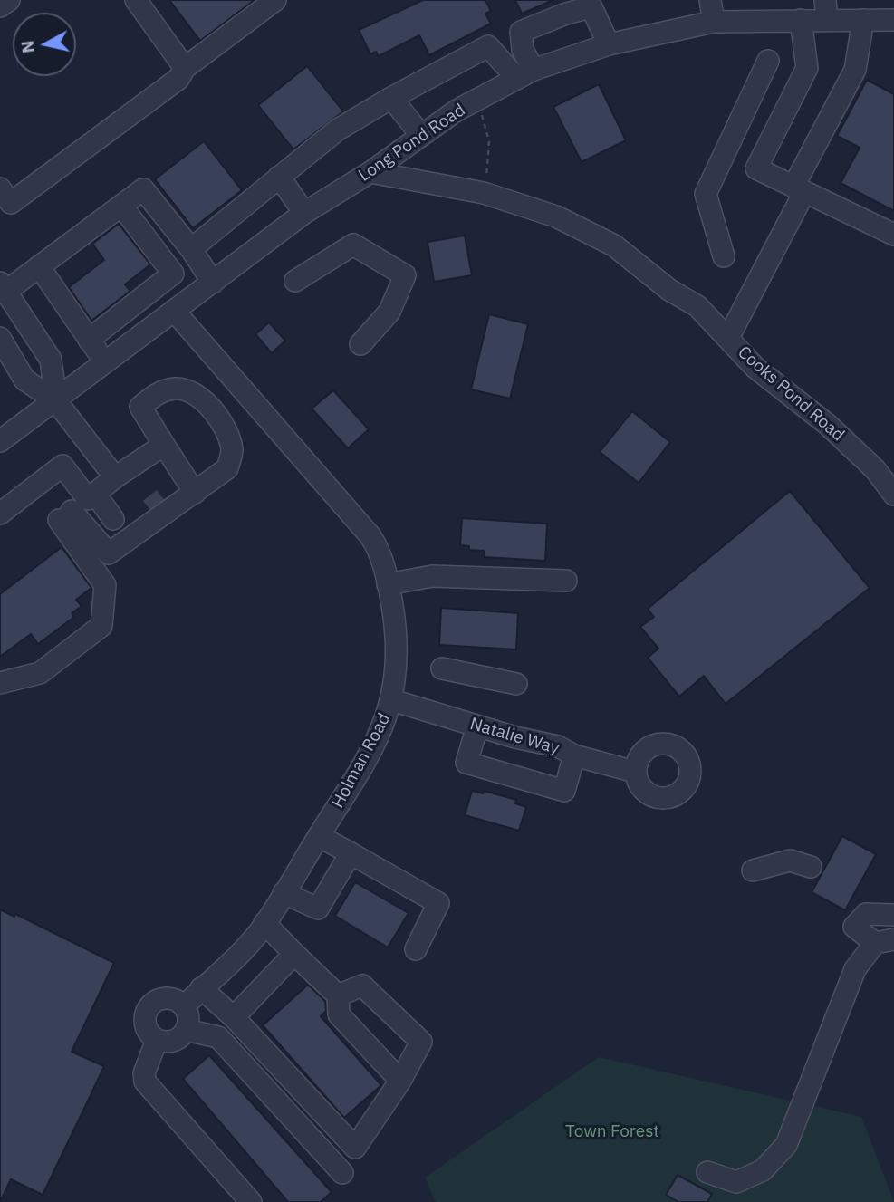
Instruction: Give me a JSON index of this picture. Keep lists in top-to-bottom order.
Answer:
{
  "streets": {
    "street": [
      "Long Pond Road",
      "Cooks Pond Road",
      "Natalie Way",
      "Holman Road"
    ]
  },
  "crossings": [
    ["Long Pond Road", "Cooks Pond Road"],
    ["Long Pond Road", "Holman Road"],
    ["Natalie Way", "Holman Road"]
  ],
  "parks": ["Town Forest"],
  "north": "left"
}
